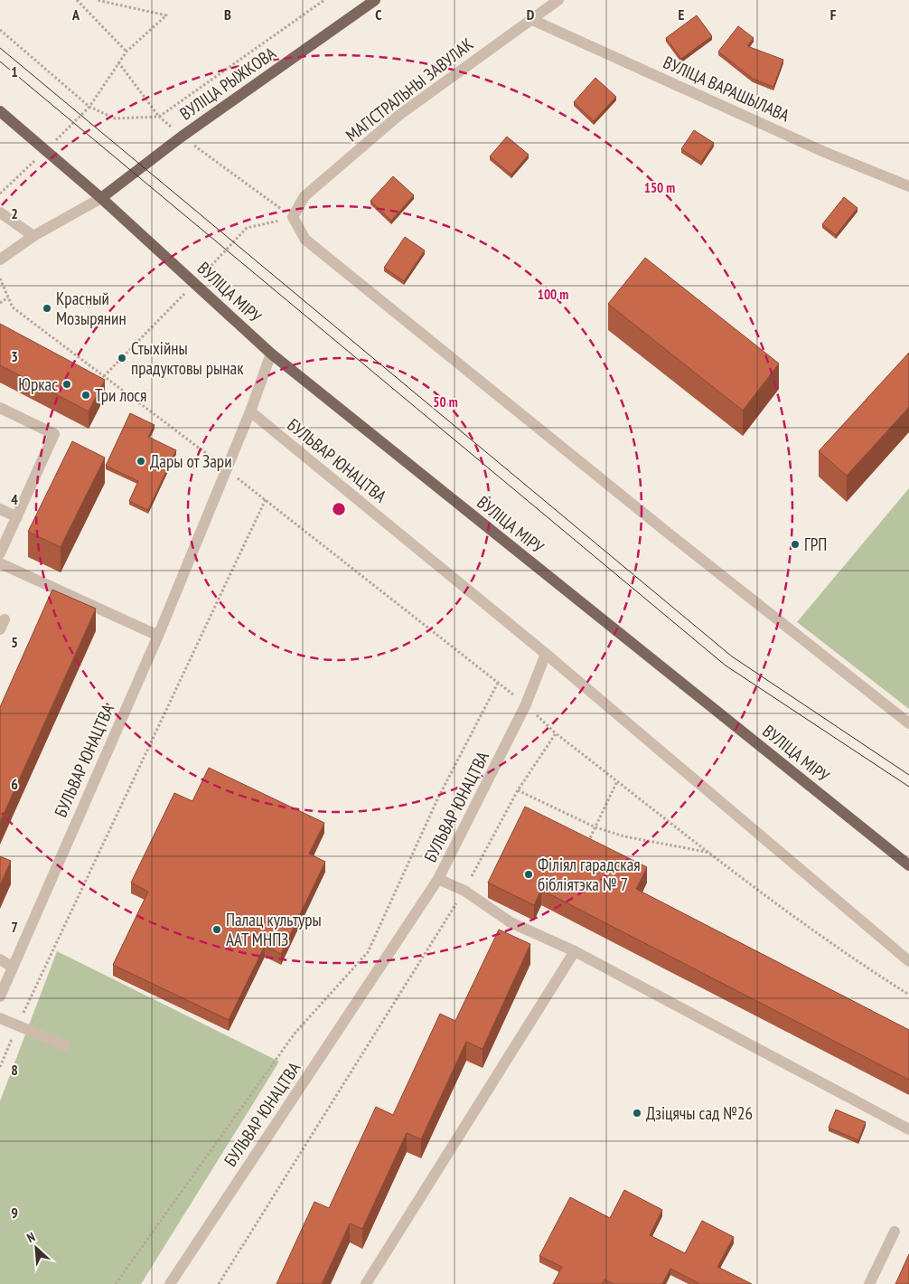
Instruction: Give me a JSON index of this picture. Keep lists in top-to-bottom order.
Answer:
{
  "streets": {
    "main road": ["ВУЛІЦА РЫЖКОВА", "ВУЛІЦА МІРУ"],
    "street": ["ВУЛІЦА ВАРАШЫЛАВА", "МАГІСТРАЛЬНЫ ЗАВУЛАК", "БУЛЬВАР ЮНАЦТВА"]
  },
  "crossings": [
    ["ВУЛІЦА РЫЖКОВА", "ВУЛІЦА МІРУ"],
    ["ВУЛІЦА ВАРАШЫЛАВА", "МАГІСТРАЛЬНЫ ЗАВУЛАК"],
    ["ВУЛІЦА МІРУ", "БУЛЬВАР ЮНАЦТВА"]
  ],
  "places": [
    "Красный Мозырянин",
    "Стыхійны прадуктовы рынак",
    "Юркас",
    "Три лося",
    "Дары от Зари",
    "ГРП",
    "Філіял гарадская бібліятэка № 7",
    "Палац культуры ААТ МНПЗ",
    "Дзіцячы сад №26"
  ],
  "north": "top left",
  "grid": {
    "columns": [
      "A",
      "B",
      "C",
      "D",
      "E",
      "F"
    ],
    "rows": [
      "1",
      "2",
      "3",
      "4",
      "5",
      "6",
      "7",
      "8",
      "9"
    ]
  },
  "rings": ["150 m", "100 m", "50 m"]
}
